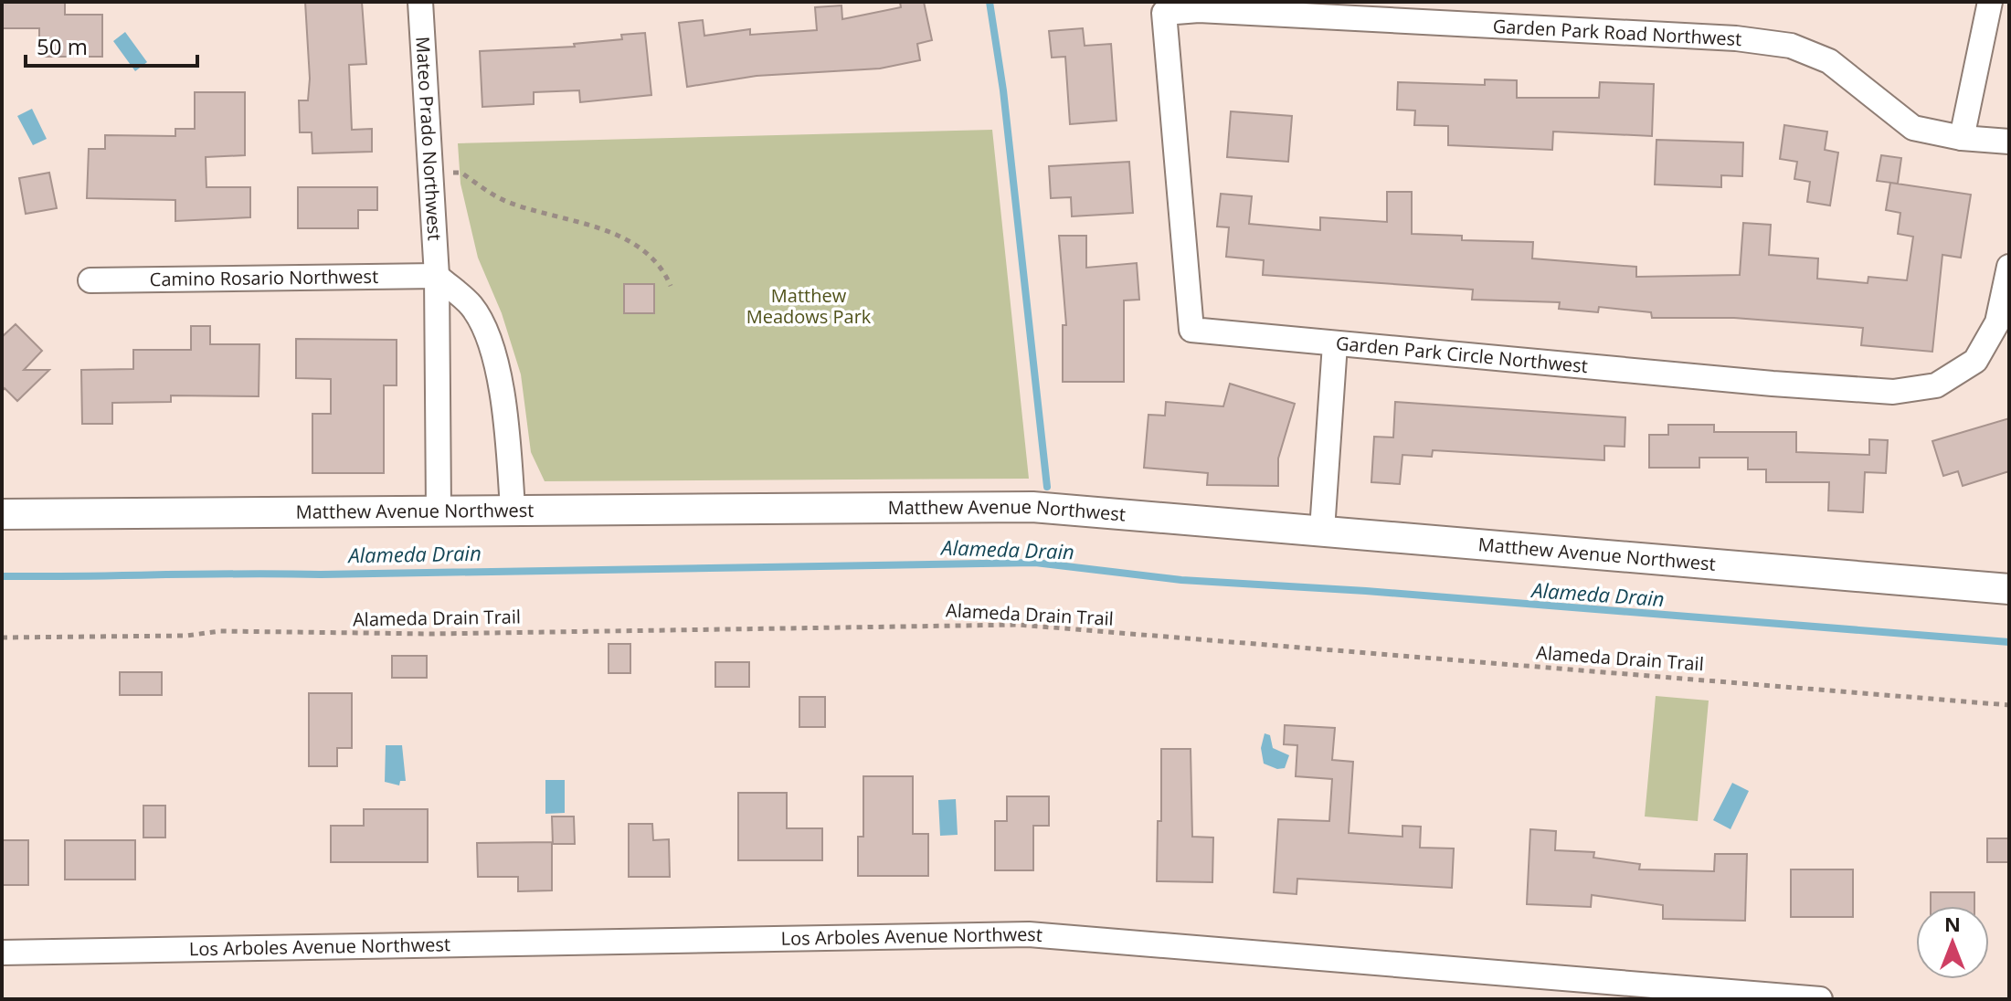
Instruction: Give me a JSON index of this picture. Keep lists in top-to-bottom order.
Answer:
{
  "streets": {
    "street": [
      "Garden Park Road Northwest",
      "Mateo Prado Northwest",
      "Camino Rosario Northwest",
      "Garden Park Circle Northwest",
      "Matthew Avenue Northwest",
      "Los Arboles Avenue Northwest"
    ],
    "path": ["Alameda Drain Trail"]
  },
  "crossings": [
    ["Garden Park Road Northwest", "Garden Park Circle Northwest"],
    ["Mateo Prado Northwest", "Camino Rosario Northwest"],
    ["Mateo Prado Northwest", "Matthew Avenue Northwest"]
  ],
  "water": ["Alameda Drain"],
  "parks": ["Matthew Meadows Park"],
  "scale_bar": "50 m",
  "north": "top"
}
